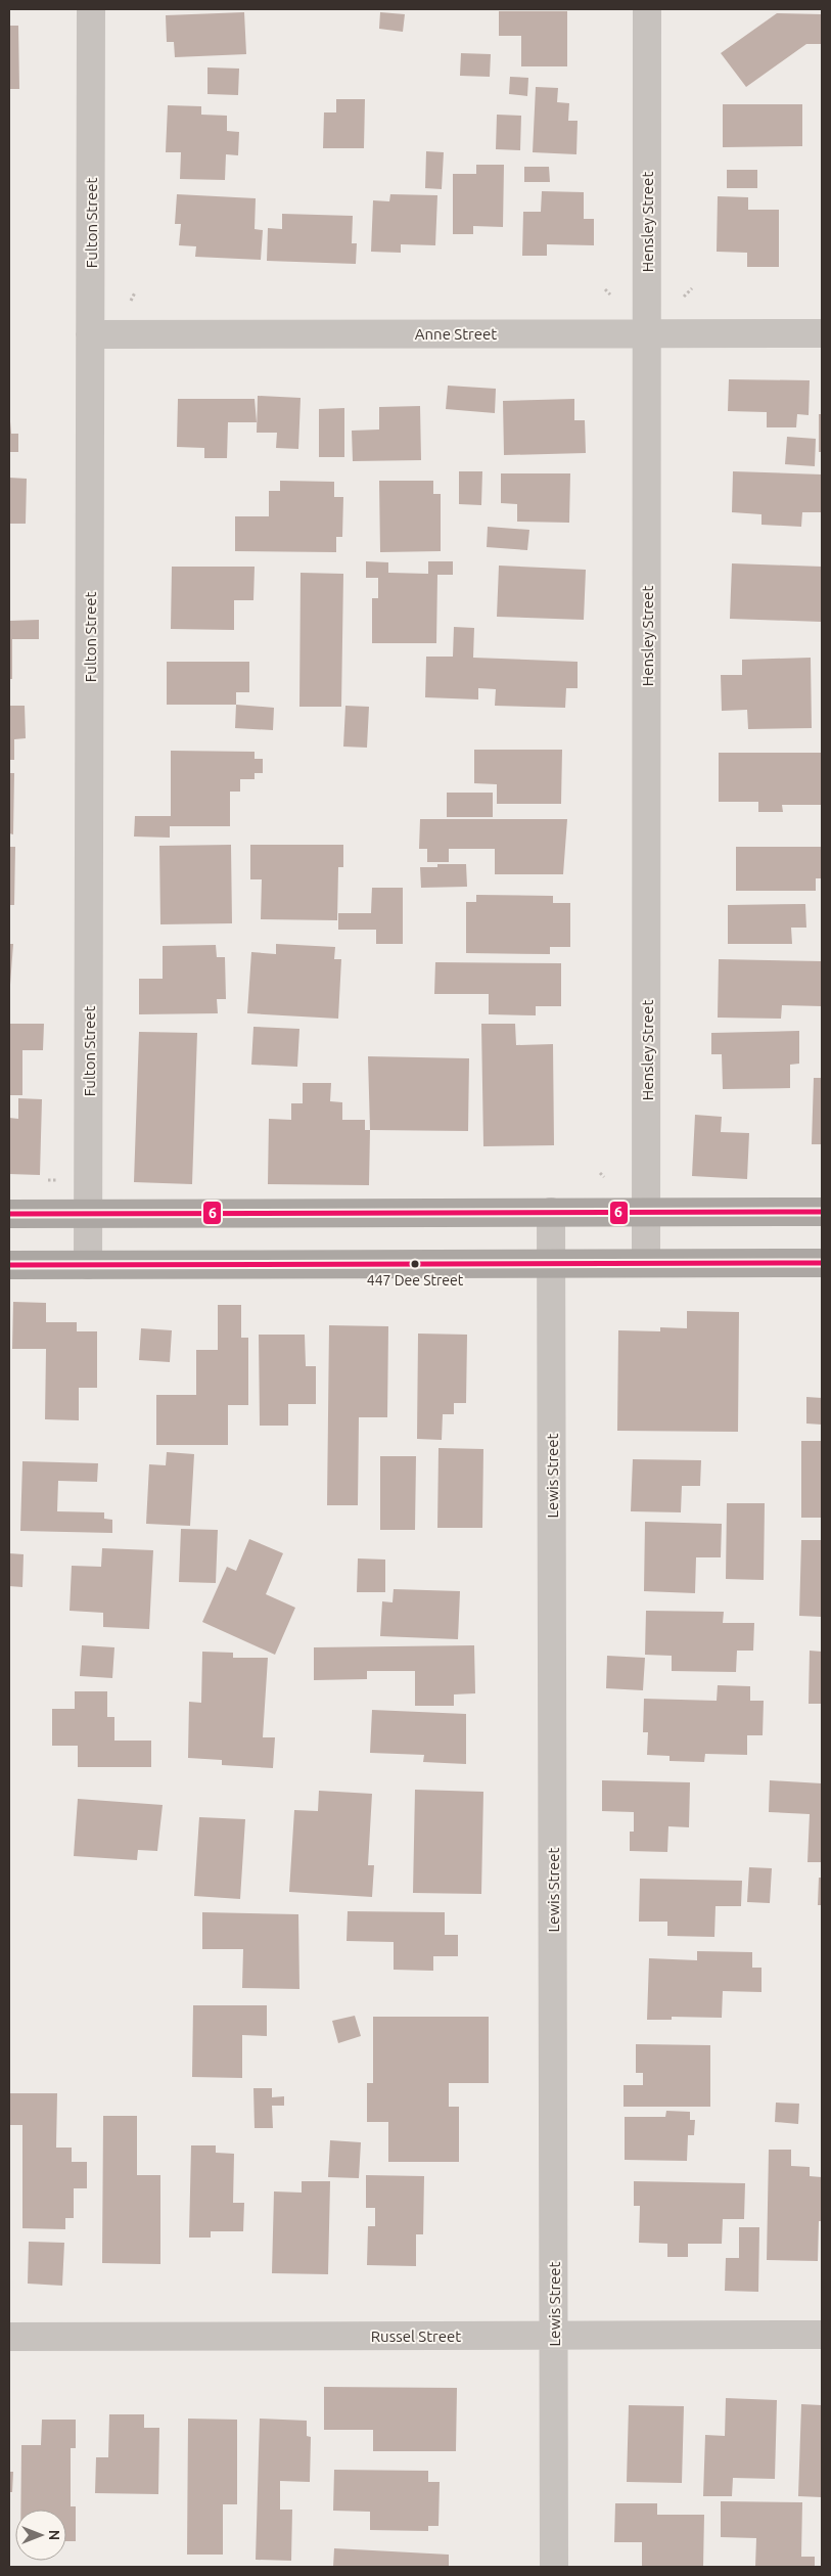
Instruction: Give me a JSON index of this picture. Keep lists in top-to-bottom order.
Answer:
{
  "streets": {
    "street": [
      "Hensley Street",
      "Fulton Street",
      "Anne Street",
      "Lewis Street",
      "Russel Street"
    ]
  },
  "crossings": [
    ["Hensley Street", "Anne Street"],
    ["Fulton Street", "Anne Street"],
    ["Lewis Street", "Russel Street"]
  ],
  "places": ["447 Dee Street"],
  "lines": ["transit line 6"],
  "north": "right"
}
